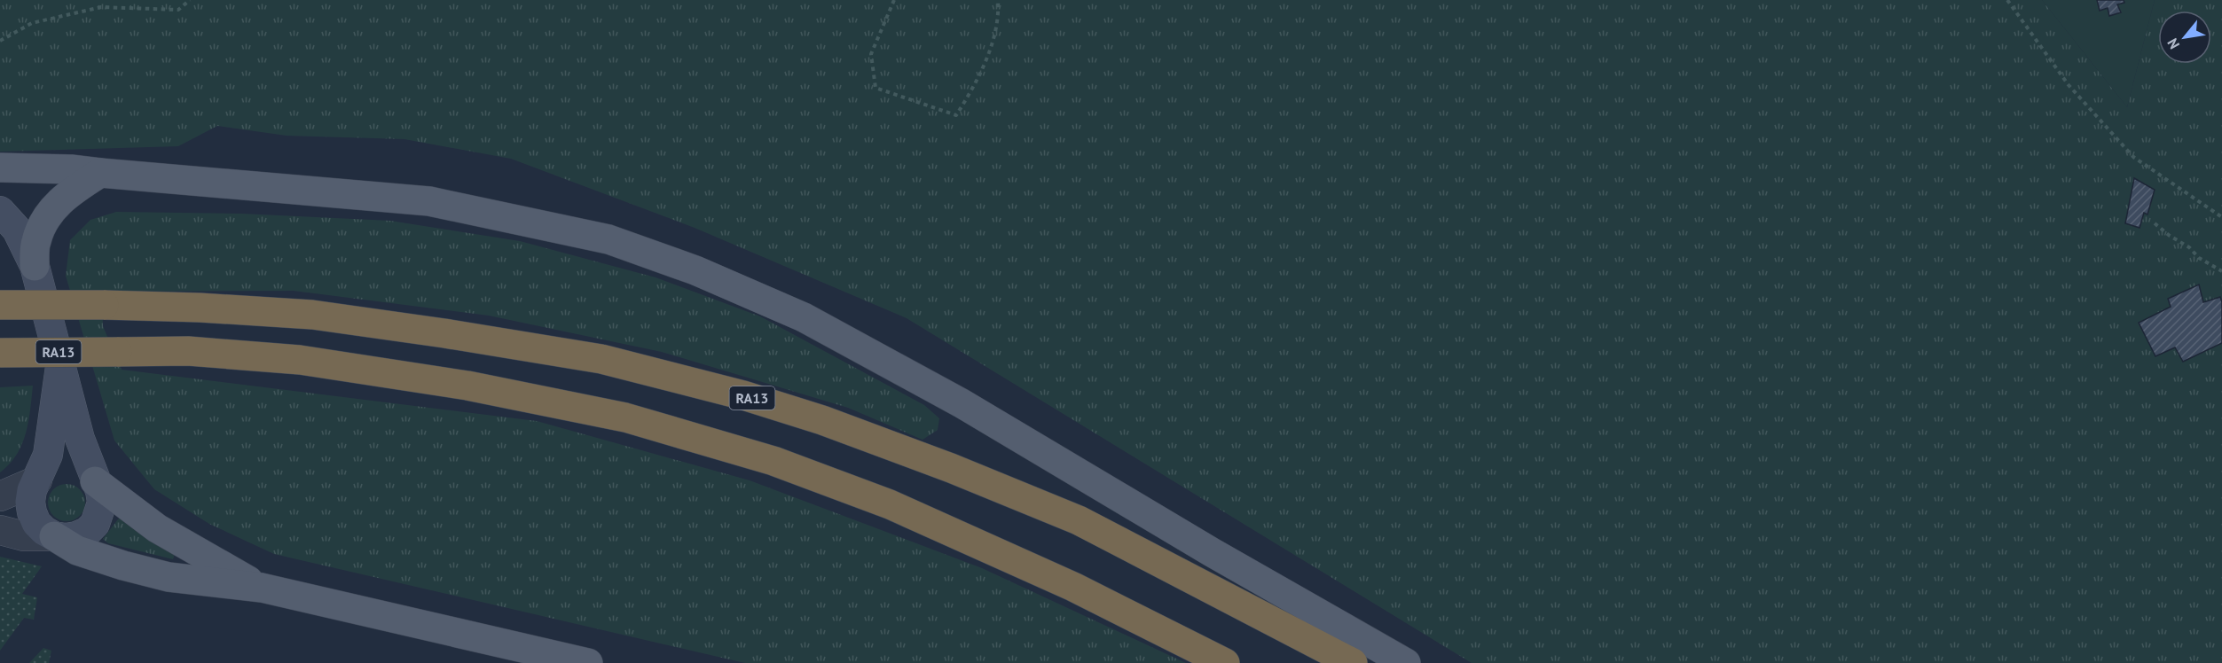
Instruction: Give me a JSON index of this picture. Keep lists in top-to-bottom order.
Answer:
{
  "streets": {
    "highway": ["RA13"]
  },
  "north": "bottom left"
}
